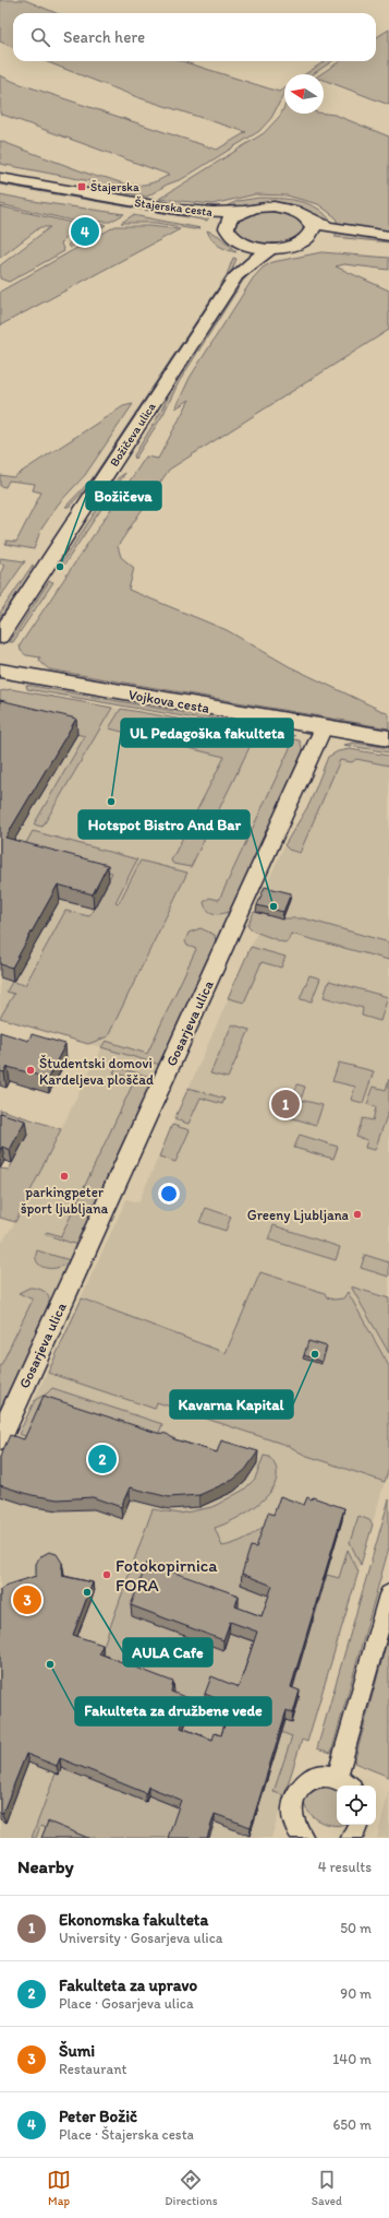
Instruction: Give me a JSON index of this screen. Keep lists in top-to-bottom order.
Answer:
{
  "streets": {
    "main road": ["Štajerska cesta"],
    "street": ["Božičeva ulica", "Vojkova cesta", "Gosarjeva ulica"]
  },
  "crossings": [
    ["Štajerska cesta", "Božičeva ulica"],
    ["Vojkova cesta", "Gosarjeva ulica"]
  ],
  "places": {
    "transit": ["Štajerska"],
    "other": [
      "Božičeva",
      "UL Pedagoška fakulteta",
      "Hotspot Bistro And Bar",
      "Študentski domovi Kardeljeva ploščad",
      "parkingpeter šport ljubljana",
      "Greeny Ljubljana",
      "Kavarna Kapital",
      "Fotokopirnica FORA",
      "AULA Cafe",
      "Fakulteta za družbene vede"
    ]
  },
  "north": "left",
  "page": {
    "search": "Search here",
    "pins": [
      "4",
      "1",
      "2",
      "3"
    ],
    "heading": ["Nearby", "4 results"],
    "list": [
      {
        "mark": "1",
        "name": "Ekonomska fakulteta",
        "note": "University · Gosarjeva ulica",
        "value": "50 m"
      },
      {
        "mark": "2",
        "name": "Fakulteta za upravo",
        "note": "Place · Gosarjeva ulica",
        "value": "90 m"
      },
      {
        "mark": "3",
        "name": "Šumi",
        "note": "Restaurant",
        "value": "140 m"
      },
      {
        "mark": "4",
        "name": "Peter Božič",
        "note": "Place · Štajerska cesta",
        "value": "650 m"
      }
    ],
    "nav": ["Map", "Directions", "Saved"]
  }
}
